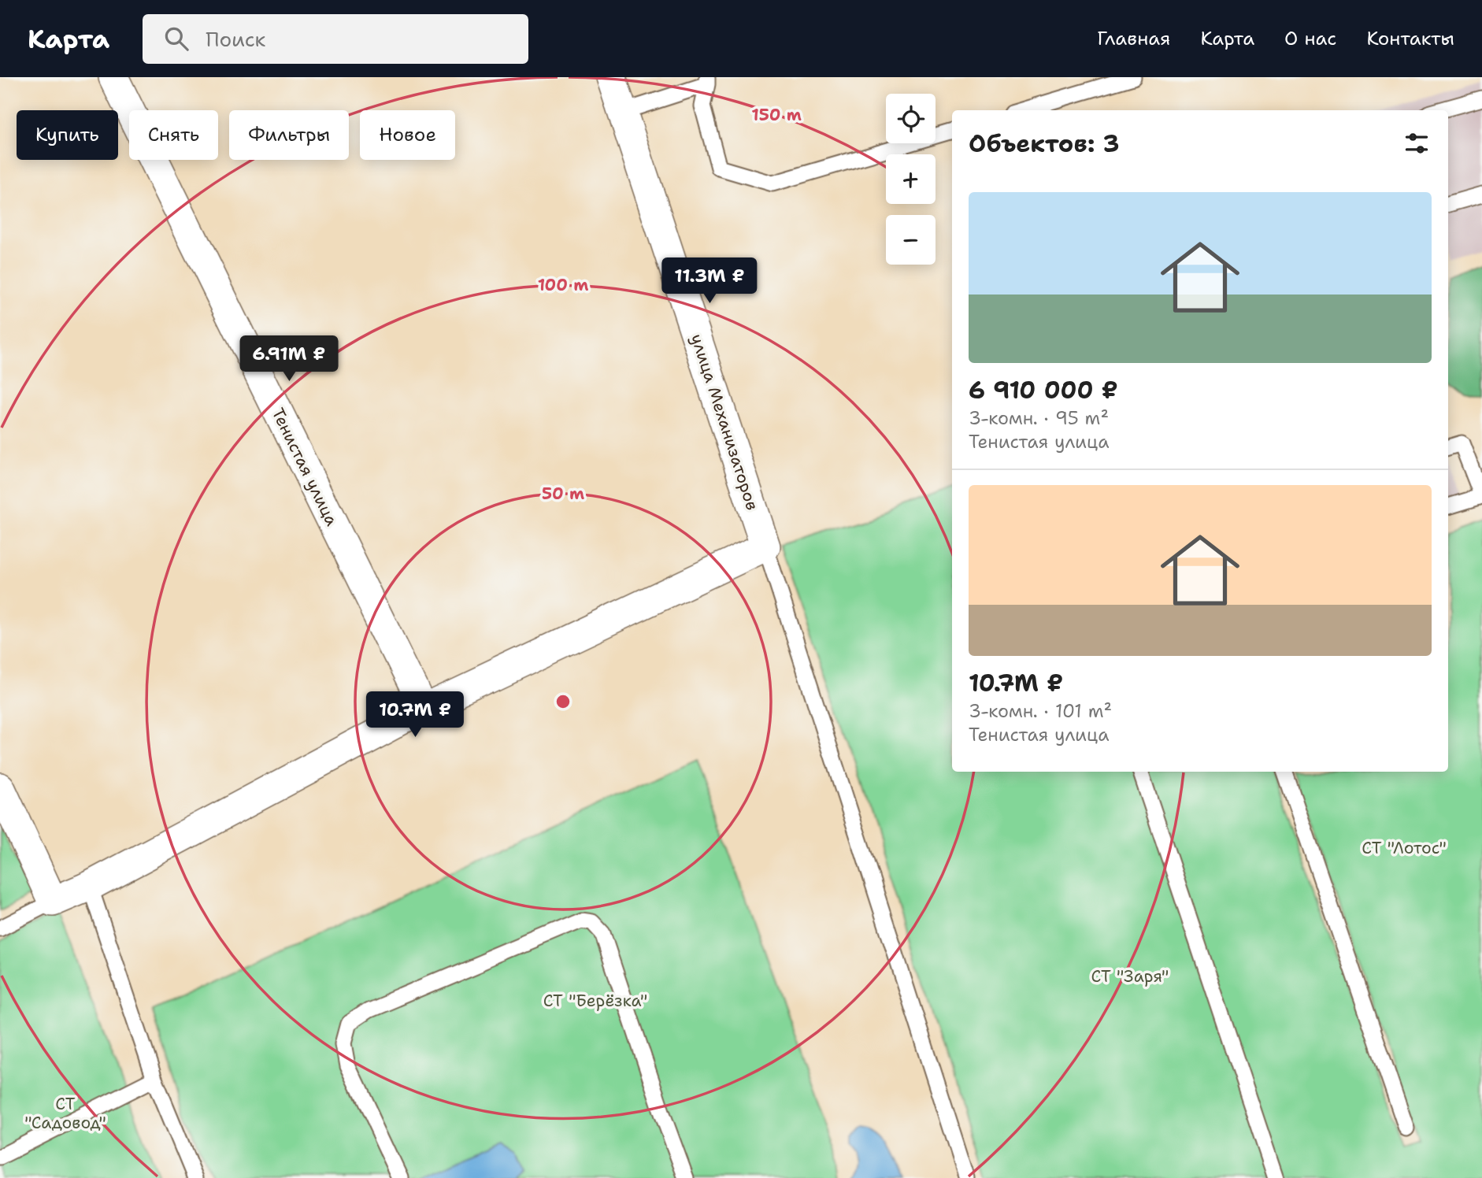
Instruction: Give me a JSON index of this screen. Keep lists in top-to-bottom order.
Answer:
{
  "streets": {
    "street": ["улица Механизаторов", "Тенистая улица"]
  },
  "parks": [
    "СТ \"Лотос\"",
    "СТ \"Заря\"",
    "СТ \"Берёзка\"",
    "СТ \"Садовод\""
  ],
  "page": {
    "header": "Карта",
    "search": "Поиск",
    "nav": [
      "Главная",
      "Карта",
      "О нас",
      "Контакты"
    ],
    "map_buttons": ["+", "−"],
    "chip": [
      "Купить",
      "Снять",
      "Фильтры",
      "Новое"
    ],
    "heading": "Объектов: 3",
    "list": [
      {
        "name": "6 910 000 ₽",
        "note": "3-комн. · 95 m² · Тенистая улица"
      },
      {
        "name": "10.7M ₽",
        "note": "3-комн. · 101 m² · Тенистая улица"
      }
    ],
    "price": ["11.3M ₽", "6.91M ₽", "10.7M ₽"]
  },
  "rings": ["150 m", "100 m", "50 m"]
}
